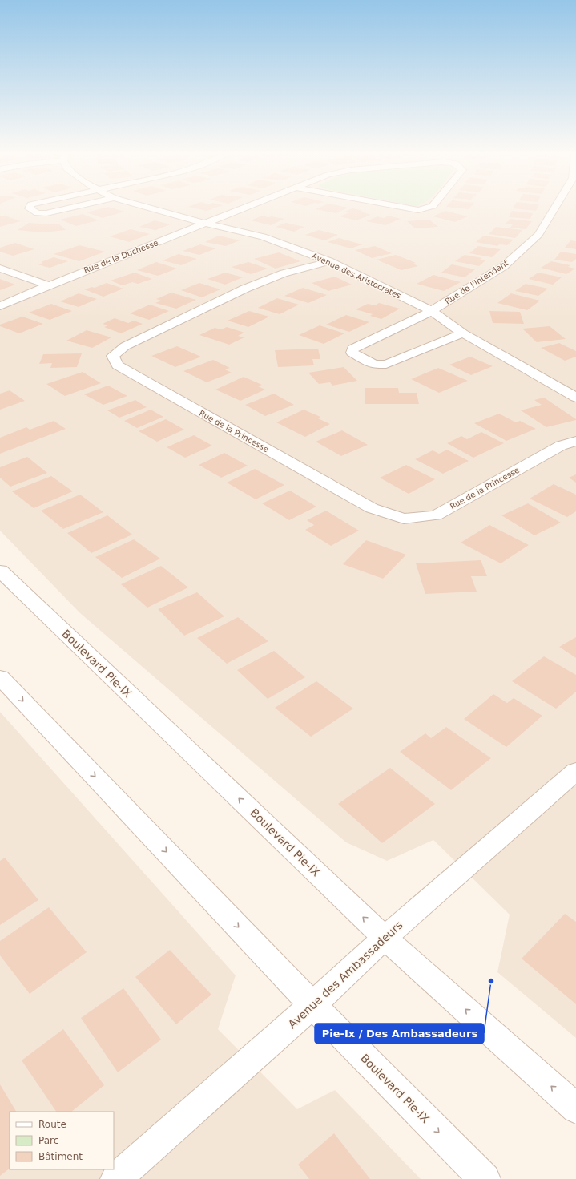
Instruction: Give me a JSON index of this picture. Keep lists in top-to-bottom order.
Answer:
{
  "streets": {
    "street": [
      "Rue de la Duchesse",
      "Avenue des Aristocrates",
      "Rue de l'Intendant",
      "Rue de la Princesse",
      "Boulevard Pie-IX",
      "Avenue des Ambassadeurs"
    ]
  },
  "crossings": [
    ["Rue de la Duchesse", "Avenue des Aristocrates"],
    ["Avenue des Aristocrates", "Rue de l'Intendant"],
    ["Avenue des Aristocrates", "Rue de la Princesse"],
    ["Boulevard Pie-IX", "Avenue des Ambassadeurs"]
  ],
  "places": ["Pie-Ix / Des Ambassadeurs"],
  "legend": ["Route", "Parc", "Bâtiment"]
}
